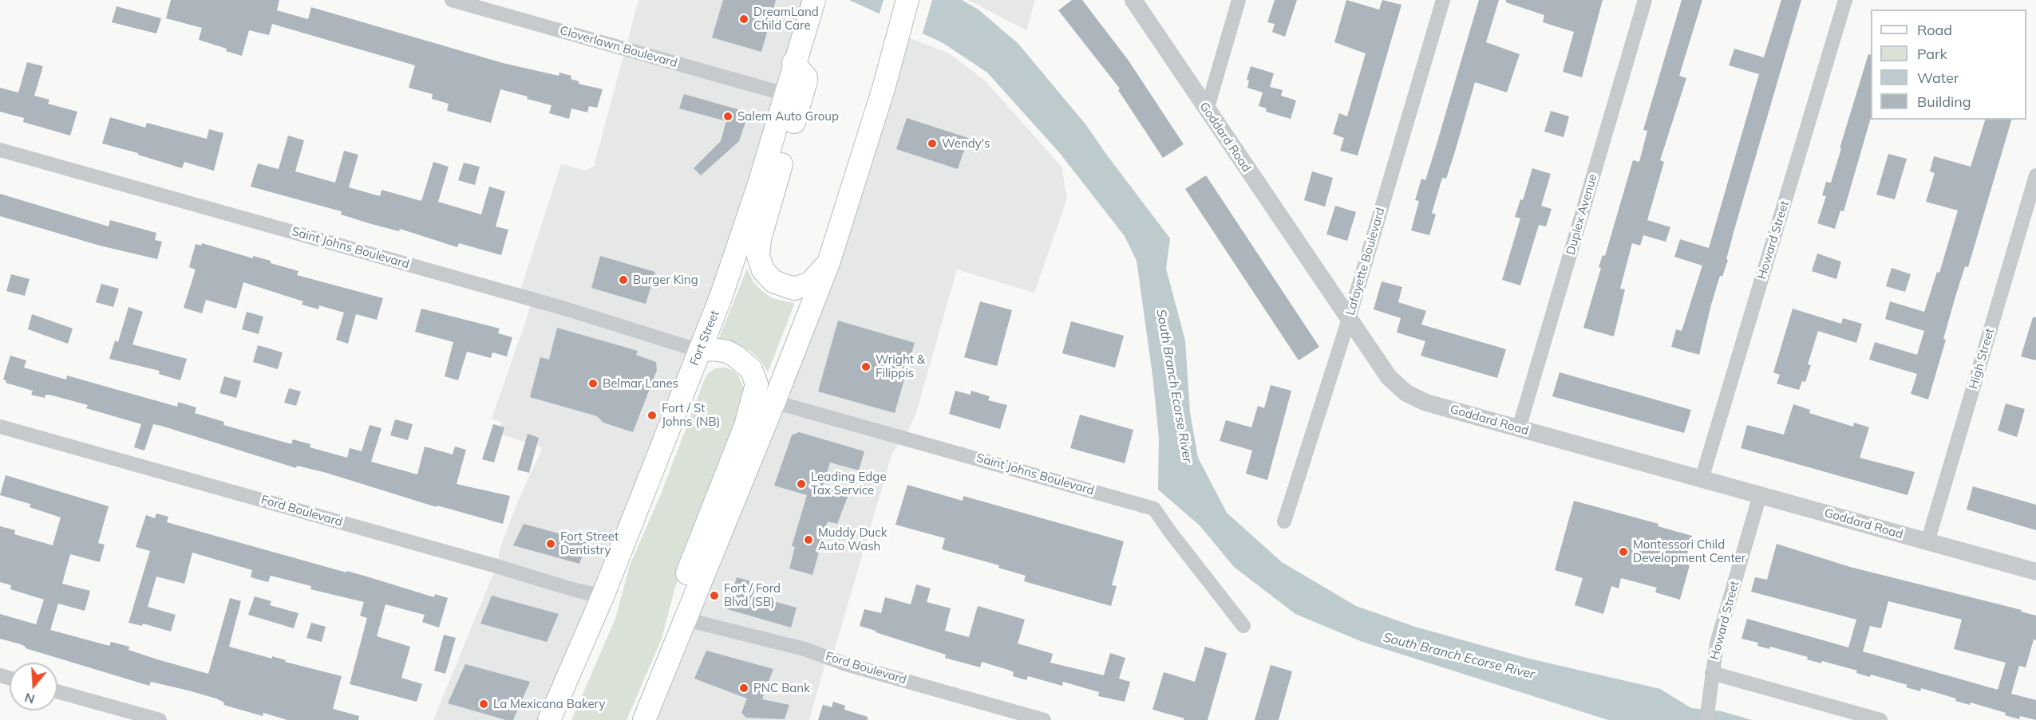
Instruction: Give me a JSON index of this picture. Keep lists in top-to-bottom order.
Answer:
{
  "streets": {
    "main road": ["Fort Street"],
    "street": [
      "Cloverlawn Boulevard",
      "Goddard Road",
      "Duplex Avenue",
      "Howard Street",
      "Saint Johns Boulevard",
      "Lafayette Boulevard",
      "High Street",
      "Ford Boulevard"
    ]
  },
  "crossings": [
    ["Cloverlawn Boulevard", "Fort Street"],
    ["Goddard Road", "Duplex Avenue"],
    ["Goddard Road", "Howard Street"],
    ["Goddard Road", "Lafayette Boulevard"],
    ["Goddard Road", "High Street"],
    ["Saint Johns Boulevard", "Fort Street"],
    ["Fort Street", "Ford Boulevard"]
  ],
  "water": ["South Branch Ecorse River"],
  "places": [
    "DreamLand Child Care",
    "Salem Auto Group",
    "Wendy's",
    "Burger King",
    "Wright & Filippis",
    "Belmar Lanes",
    "Fort / St Johns (NB)",
    "Leading Edge Tax Service",
    "Muddy Duck Auto Wash",
    "Fort Street Dentistry",
    "Montessori Child Development Center",
    "Fort / Ford Blvd (SB)",
    "PNC Bank",
    "La Mexicana Bakery"
  ],
  "legend": [
    "Road",
    "Park",
    "Water",
    "Building"
  ],
  "north": "bottom"
}
